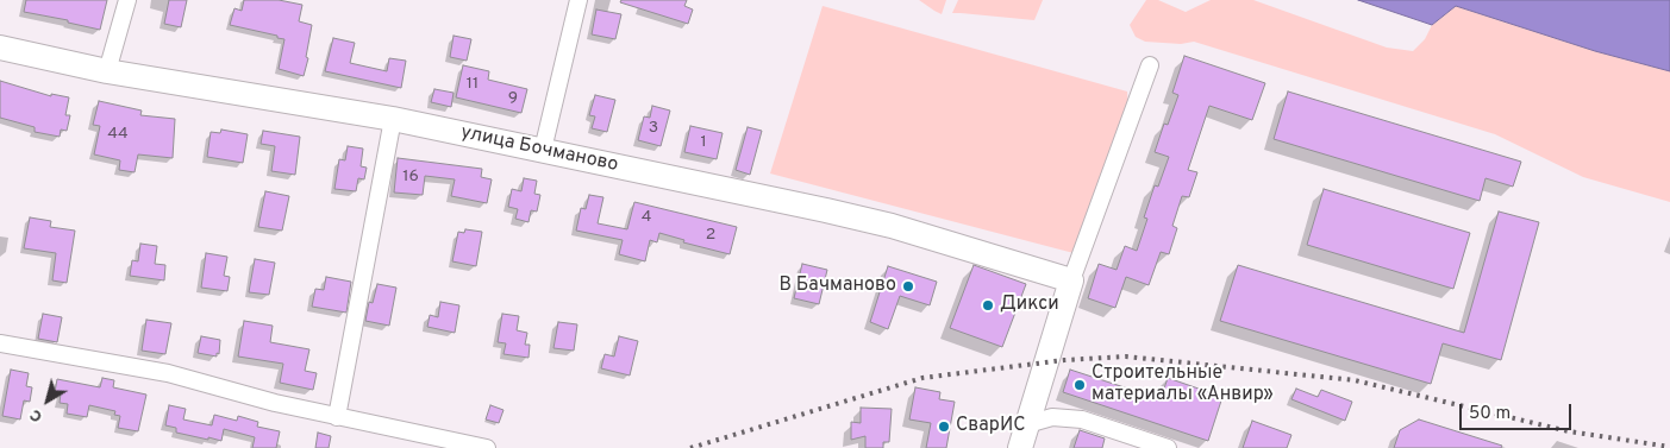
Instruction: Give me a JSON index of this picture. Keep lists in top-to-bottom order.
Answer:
{
  "streets": {
    "main road": ["улица Бочманово"]
  },
  "places": [
    "В Бачманово",
    "Дикси",
    "Строительные материалы «Анвир»",
    "СварИС"
  ],
  "house_numbers": [
    "11",
    "9",
    "3",
    "44",
    "1",
    "16",
    "4",
    "2"
  ],
  "scale_bar": "50 m",
  "north": "bottom left"
}
